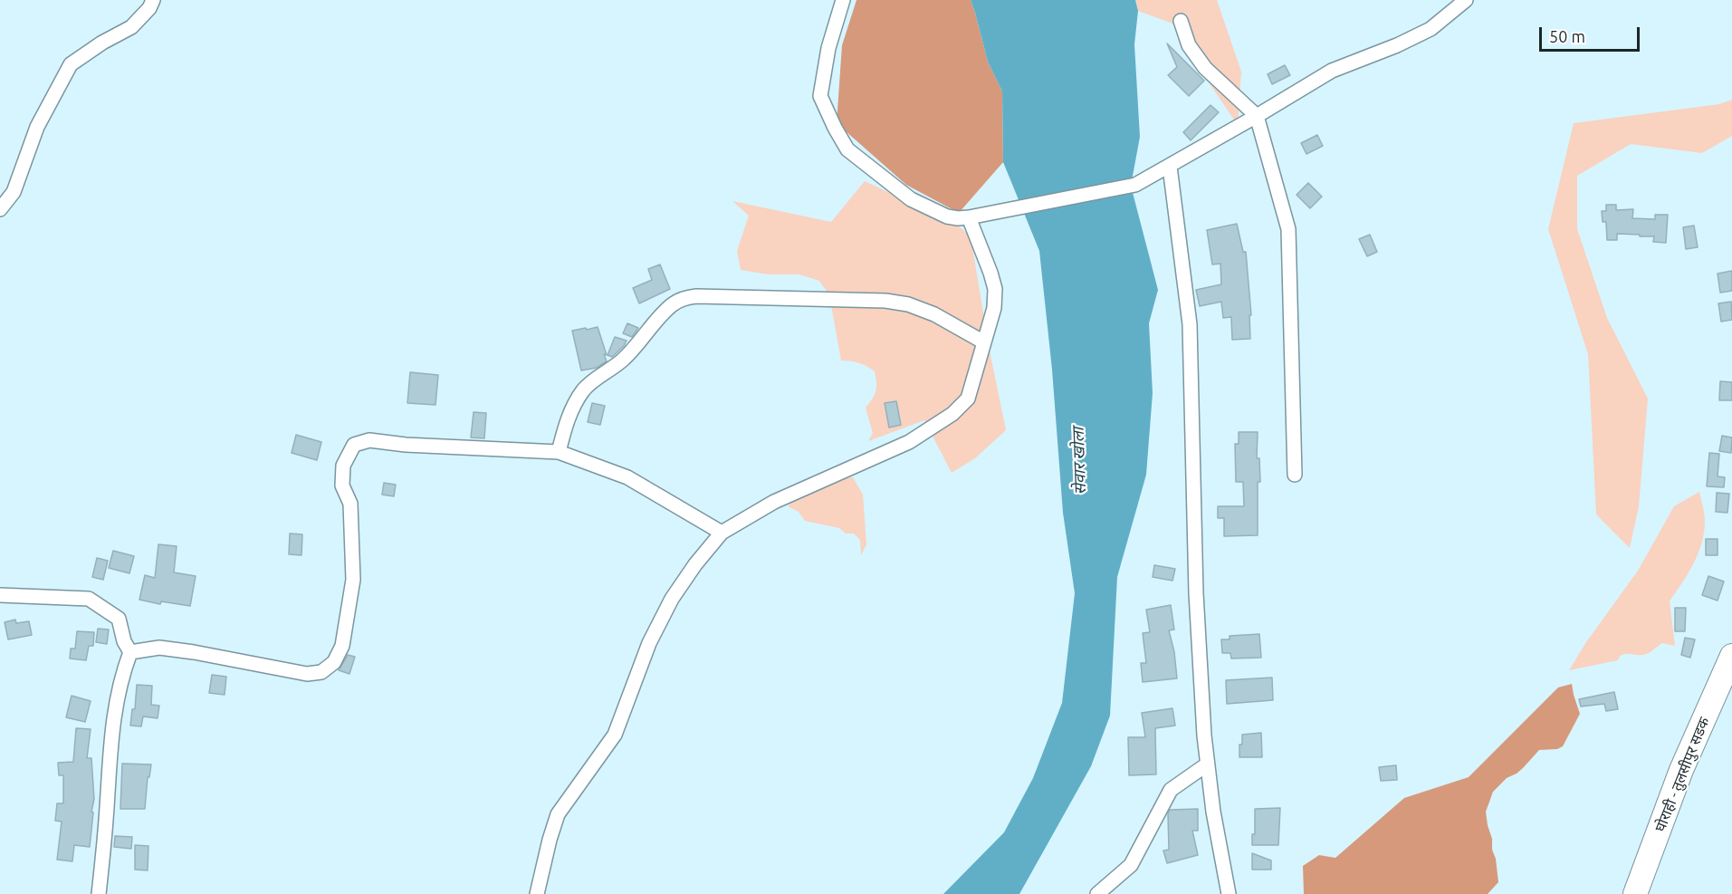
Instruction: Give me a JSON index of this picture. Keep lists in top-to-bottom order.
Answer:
{
  "streets": {
    "main road": ["घोराही - तुलसीपुर सडक"]
  },
  "water": ["सेवार खोला"],
  "scale_bar": "50 m"
}
